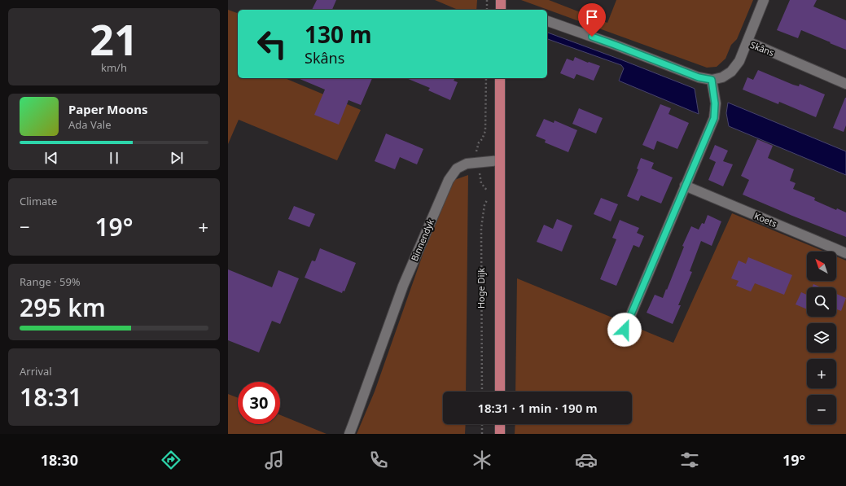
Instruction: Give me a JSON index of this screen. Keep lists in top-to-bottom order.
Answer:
{
  "streets": {
    "main road": ["Hoge Dijk"],
    "street": ["Skâns", "Koets", "Binnendyk"]
  },
  "crossings": [
    ["Binnendyk", "Hoge Dijk"]
  ],
  "north": "top left",
  "page": {
    "tile": [
      ["21", "km/h"],
      "Climate",
      ["Range · 59%", "295 km"],
      ["Arrival", "18:31"]
    ],
    "turn": ["130 m", "Skâns"],
    "song": ["Paper Moons", "Ada Vale"],
    "heat": ["−", "19°", "+"],
    "map_buttons": ["+", "−"],
    "limit": "30",
    "trip": "18:31 · 1 min · 190 m",
    "tabs": ["18:30", "19°"]
  }
}
